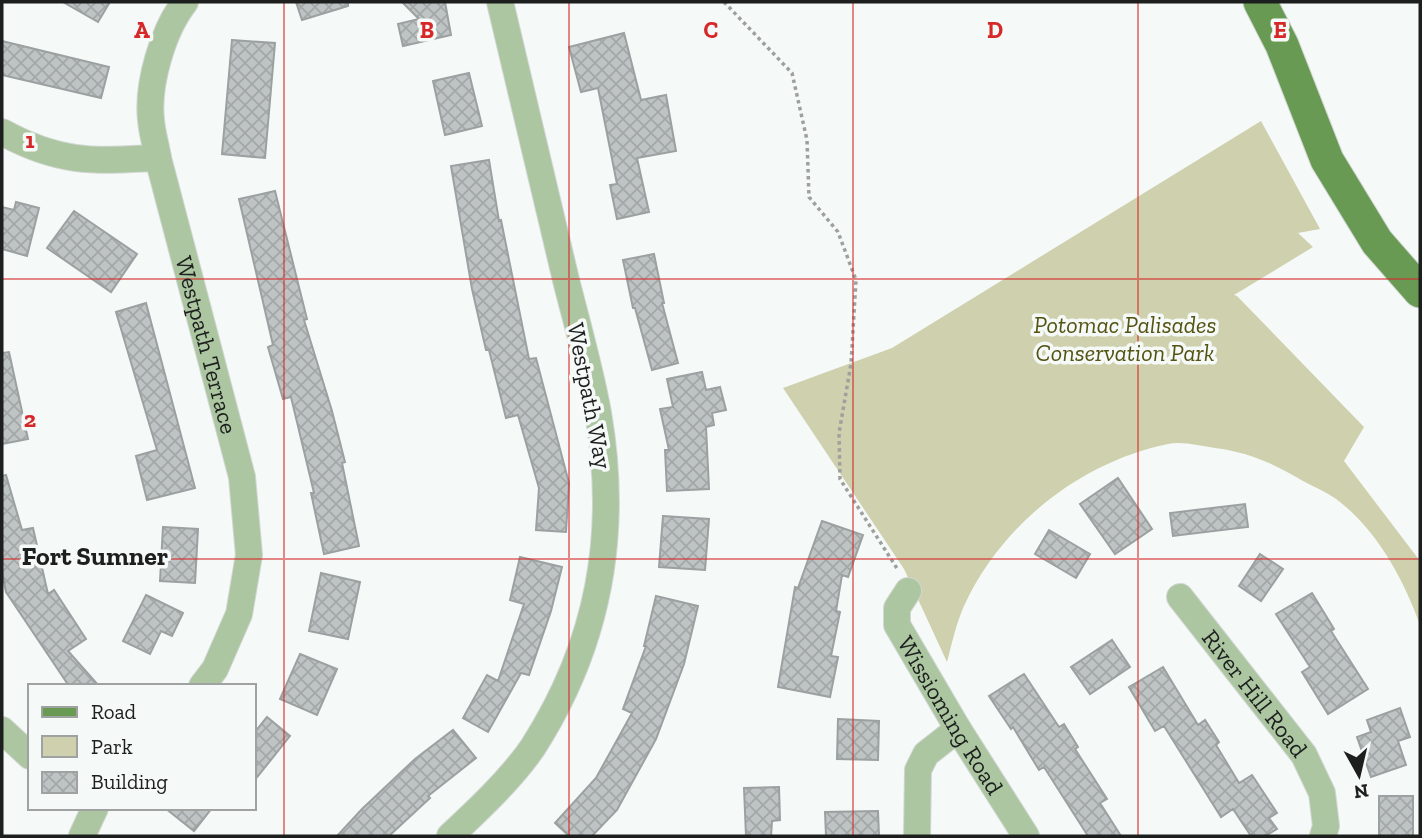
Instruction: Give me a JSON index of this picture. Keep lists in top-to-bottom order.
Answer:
{
  "streets": {
    "street": [
      "Westpath Terrace",
      "Westpath Way",
      "River Hill Road",
      "Wissioming Road"
    ]
  },
  "districts": ["Fort Sumner"],
  "parks": ["Potomac Palisades Conservation Park"],
  "legend": ["Road", "Park", "Building"],
  "north": "bottom",
  "grid": {
    "columns": [
      "A",
      "B",
      "C",
      "D",
      "E"
    ],
    "rows": ["1", "2"]
  }
}
